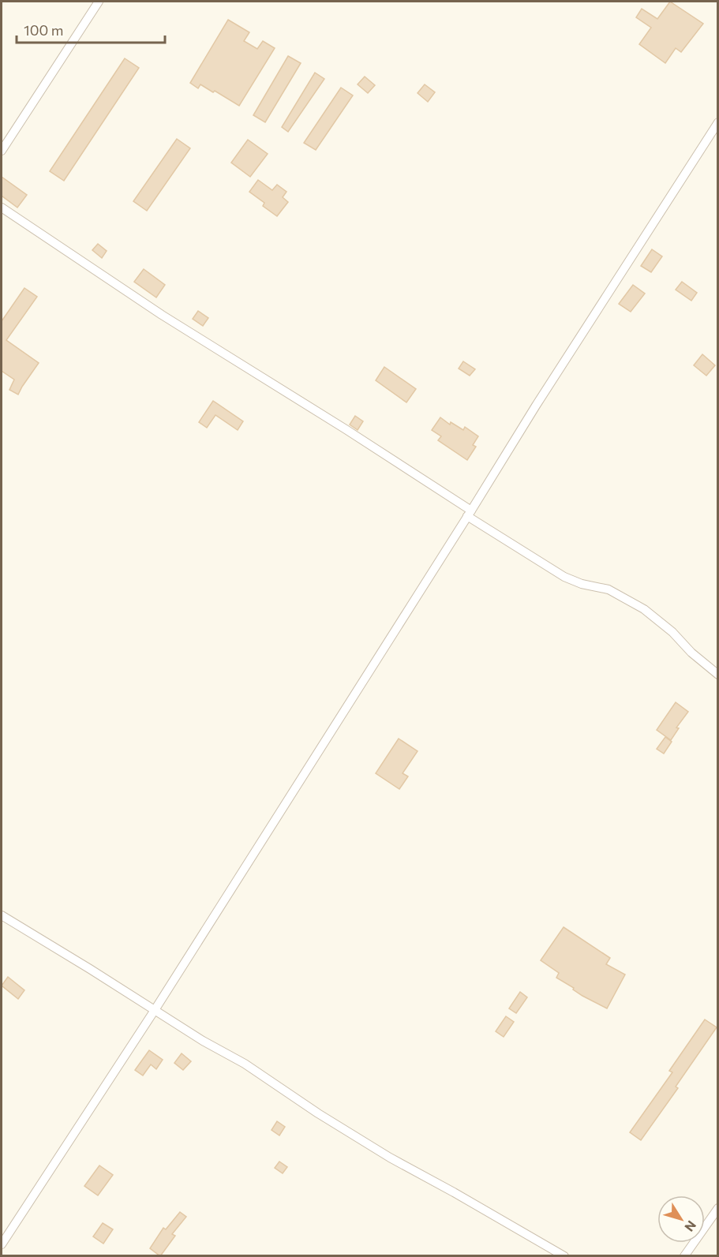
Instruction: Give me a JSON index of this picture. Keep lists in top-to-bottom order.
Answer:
{
  "scale_bar": "100 m",
  "north": "bottom right"
}
